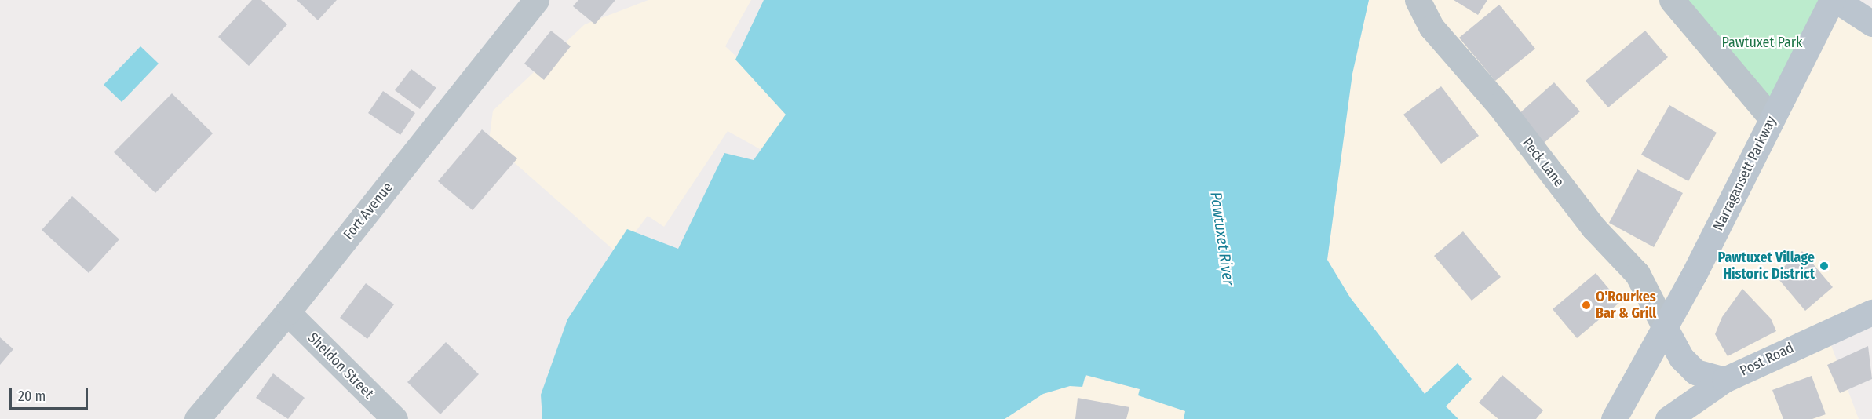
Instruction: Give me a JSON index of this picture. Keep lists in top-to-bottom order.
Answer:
{
  "streets": {
    "street": [
      "Peck Lane",
      "Narragansett Parkway",
      "Fort Avenue",
      "Post Road",
      "Sheldon Street"
    ]
  },
  "crossings": [
    ["Peck Lane", "Narragansett Parkway"],
    ["Fort Avenue", "Sheldon Street"]
  ],
  "water": ["Pawtuxet River"],
  "parks": ["Pawtuxet Park"],
  "places": ["Pawtuxet Village Historic District", "O'Rourkes Bar & Grill"],
  "scale_bar": "20 m"
}
